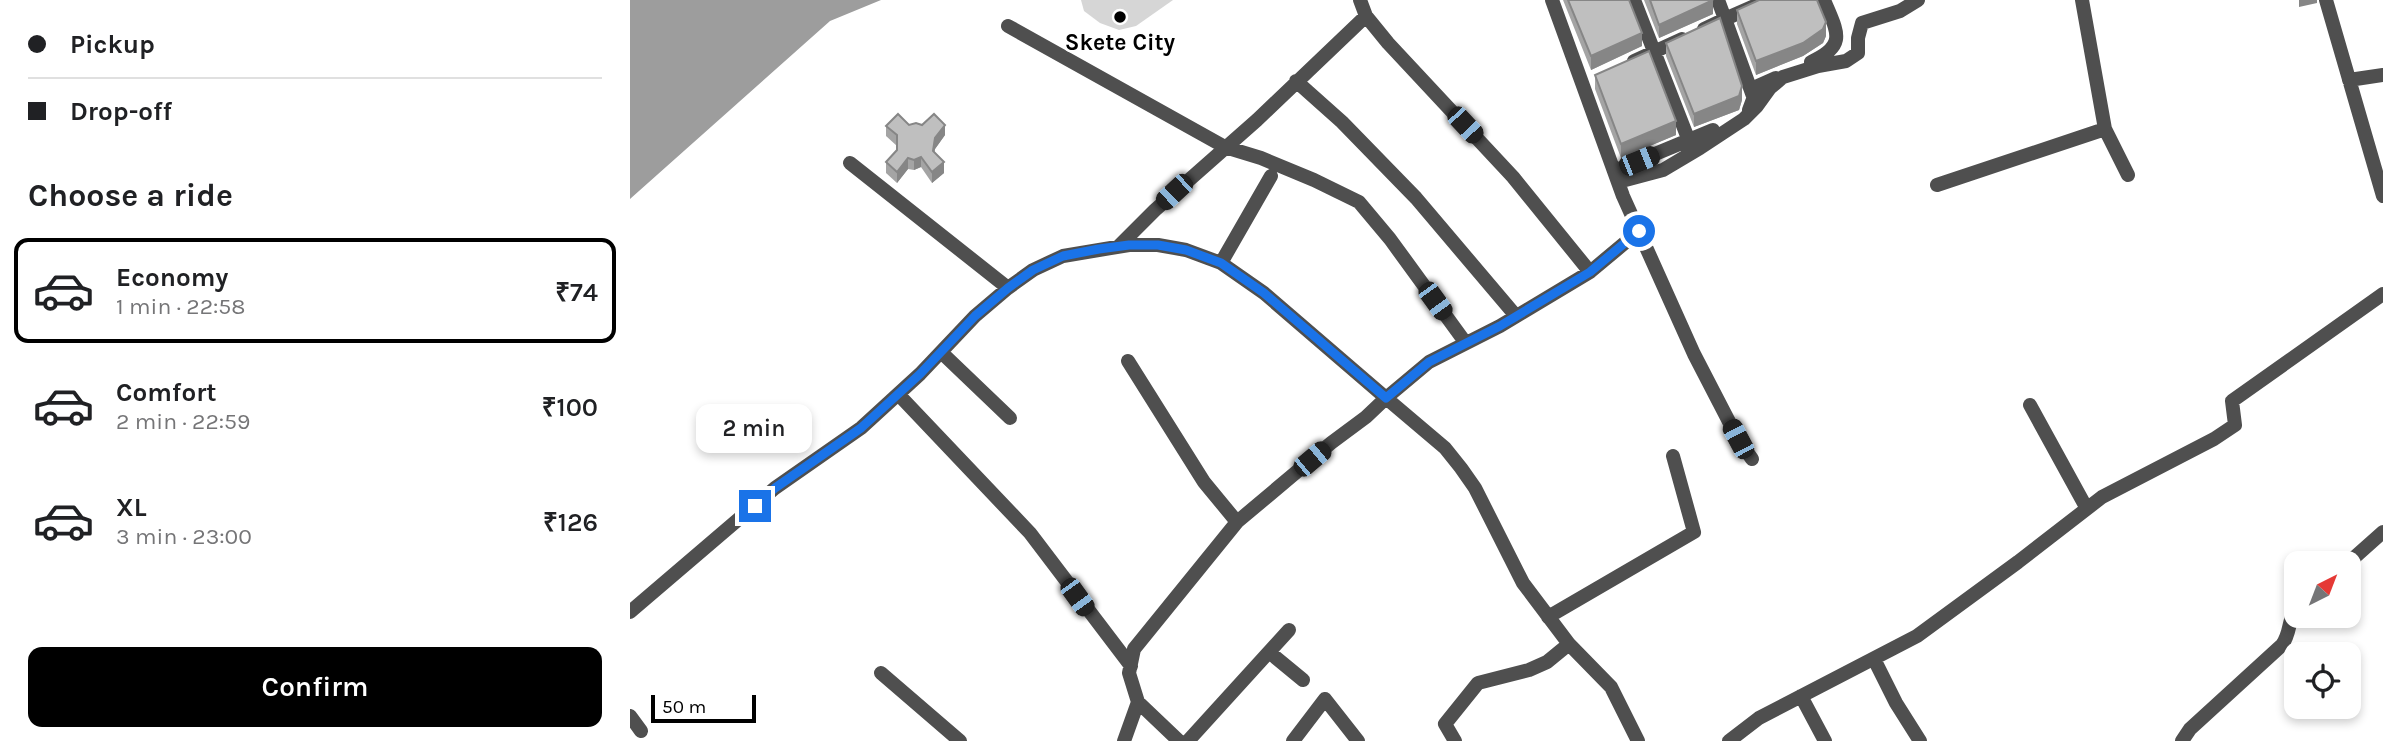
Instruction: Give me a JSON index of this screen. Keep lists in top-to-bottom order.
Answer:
{
  "places": ["Skete City"],
  "scale_bar": "50 m",
  "north": "top right",
  "page": {
    "banner": ["Pickup", "Drop-off"],
    "heading": "Choose a ride",
    "list": [
      {
        "name": "Economy",
        "note": "1 min · 22:58",
        "value": "₹74"
      },
      {
        "name": "Comfort",
        "note": "2 min · 22:59",
        "value": "₹100"
      },
      {
        "name": "XL",
        "note": "3 min · 23:00",
        "value": "₹126"
      }
    ],
    "bubble": "2 min",
    "buttons": "Confirm",
    "scale": "50 m"
  }
}
